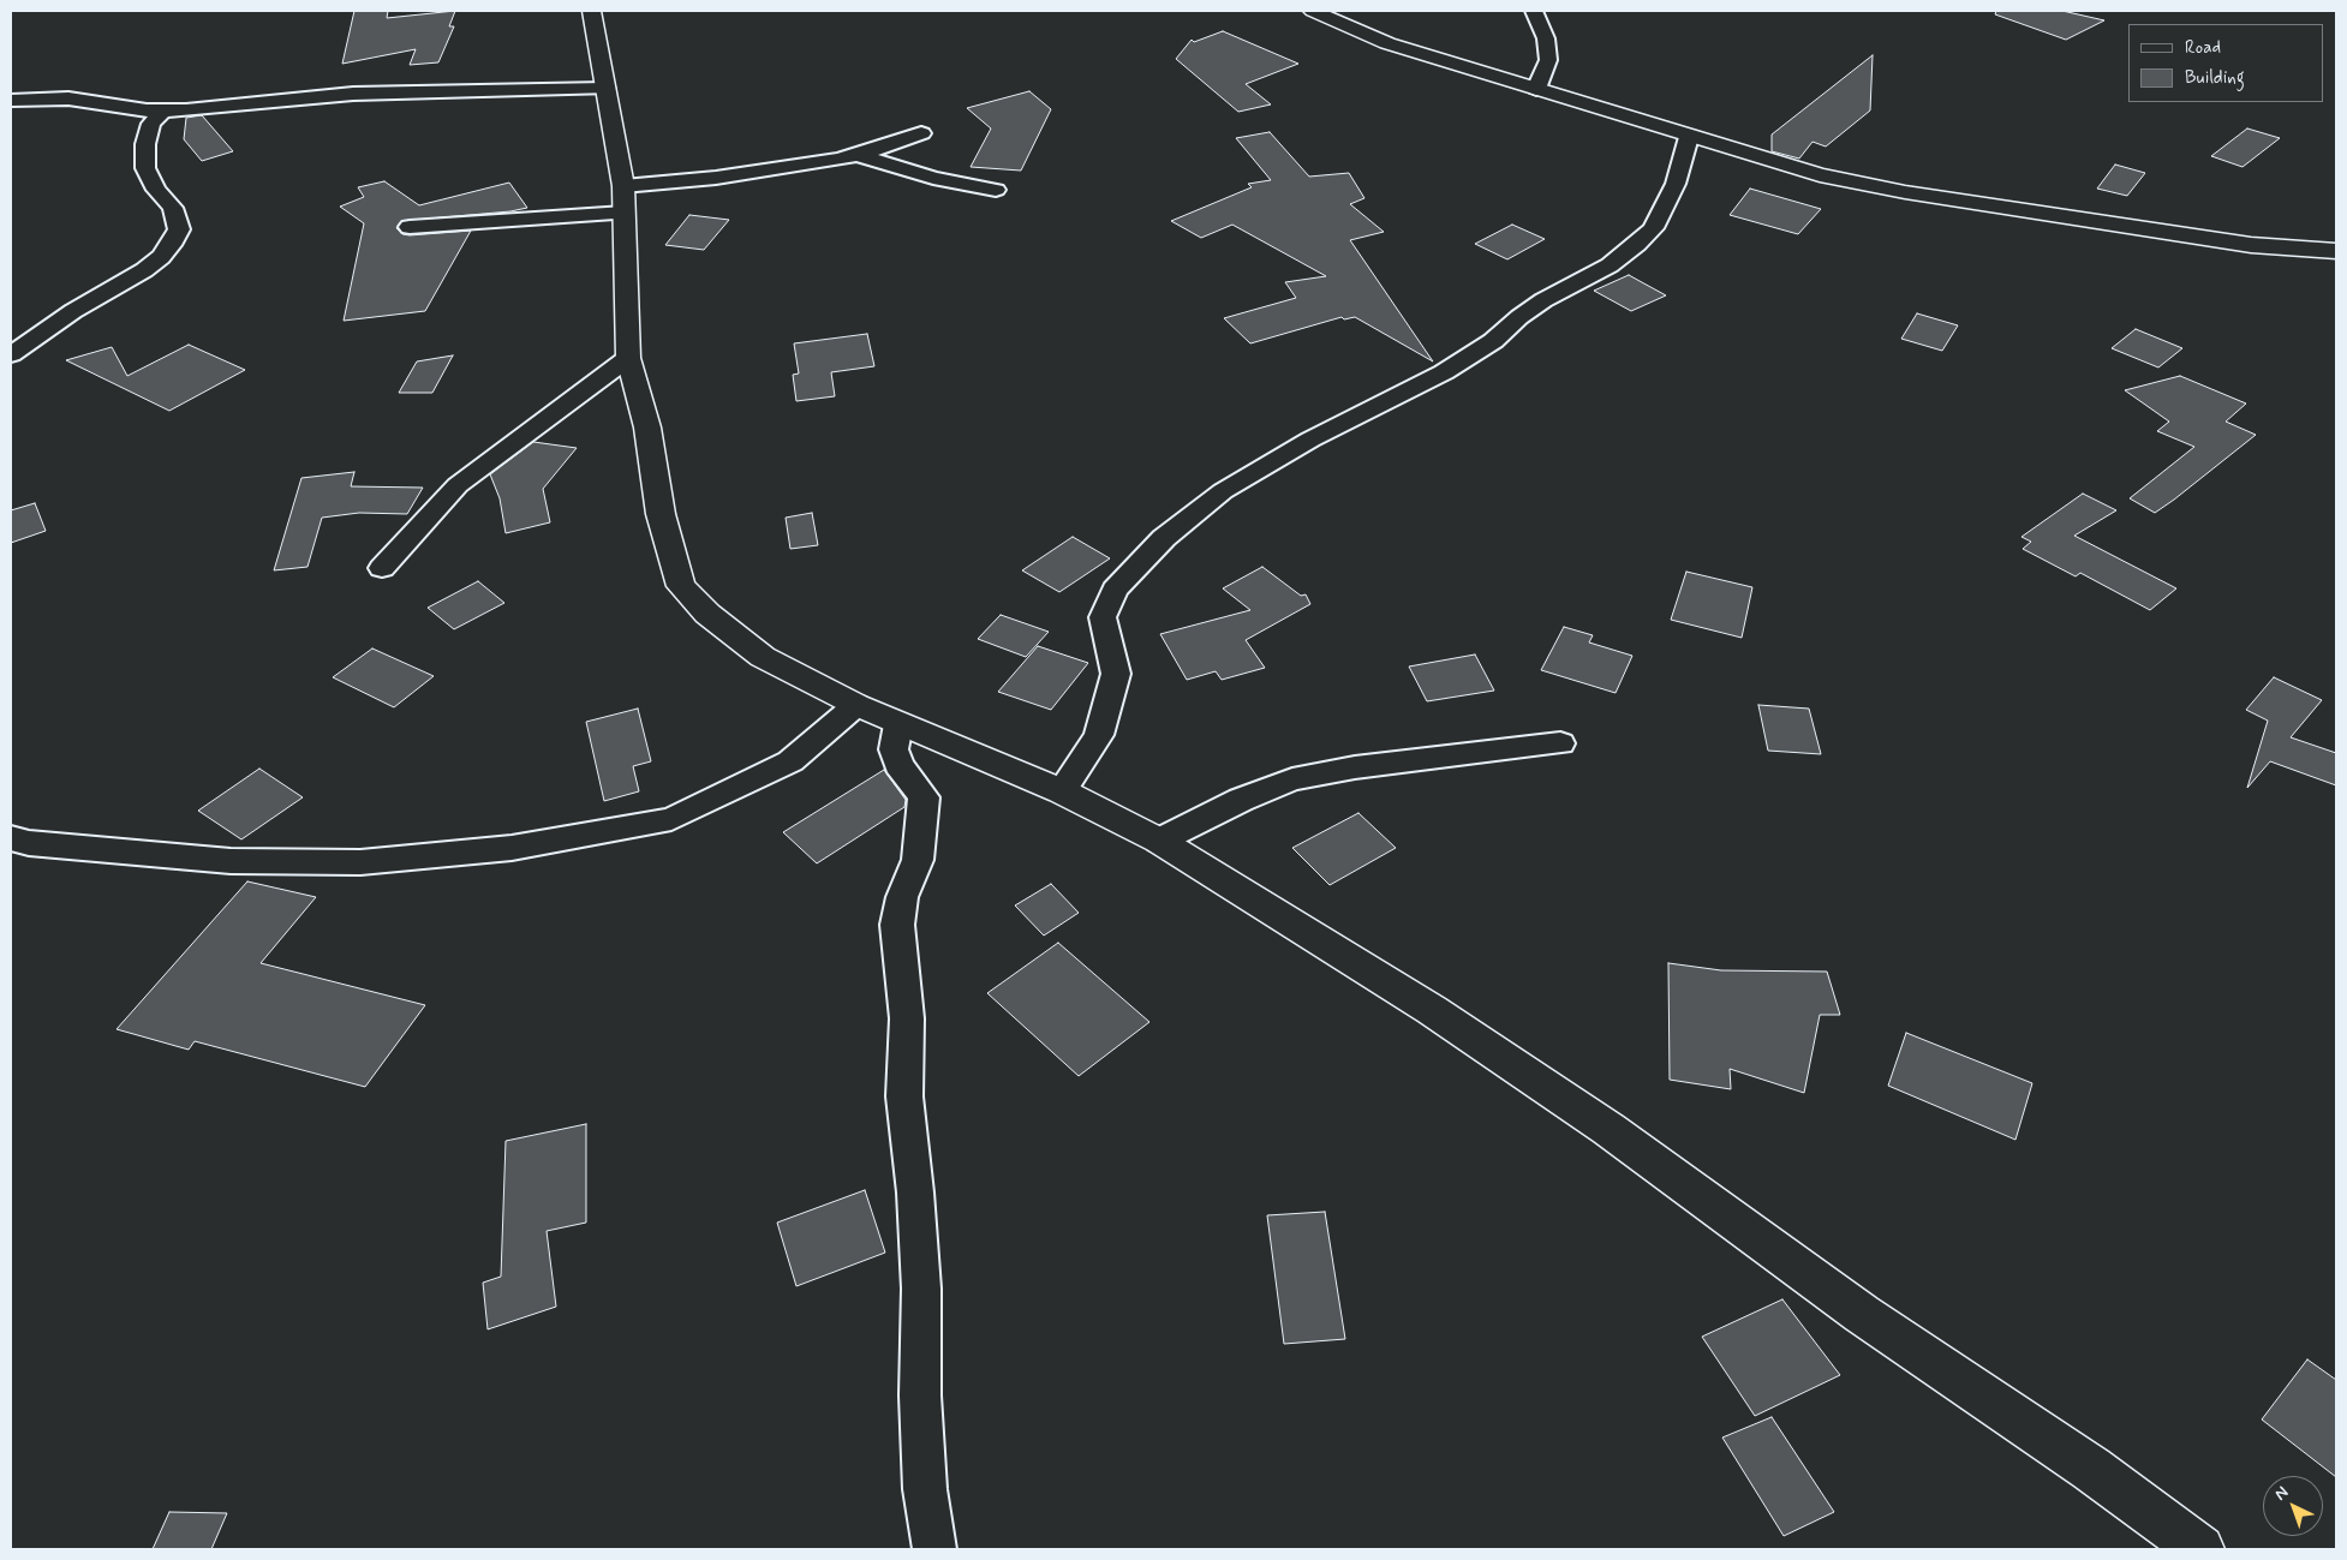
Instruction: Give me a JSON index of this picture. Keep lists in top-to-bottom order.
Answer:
{
  "legend": ["Road", "Building"],
  "north": "top left"
}
